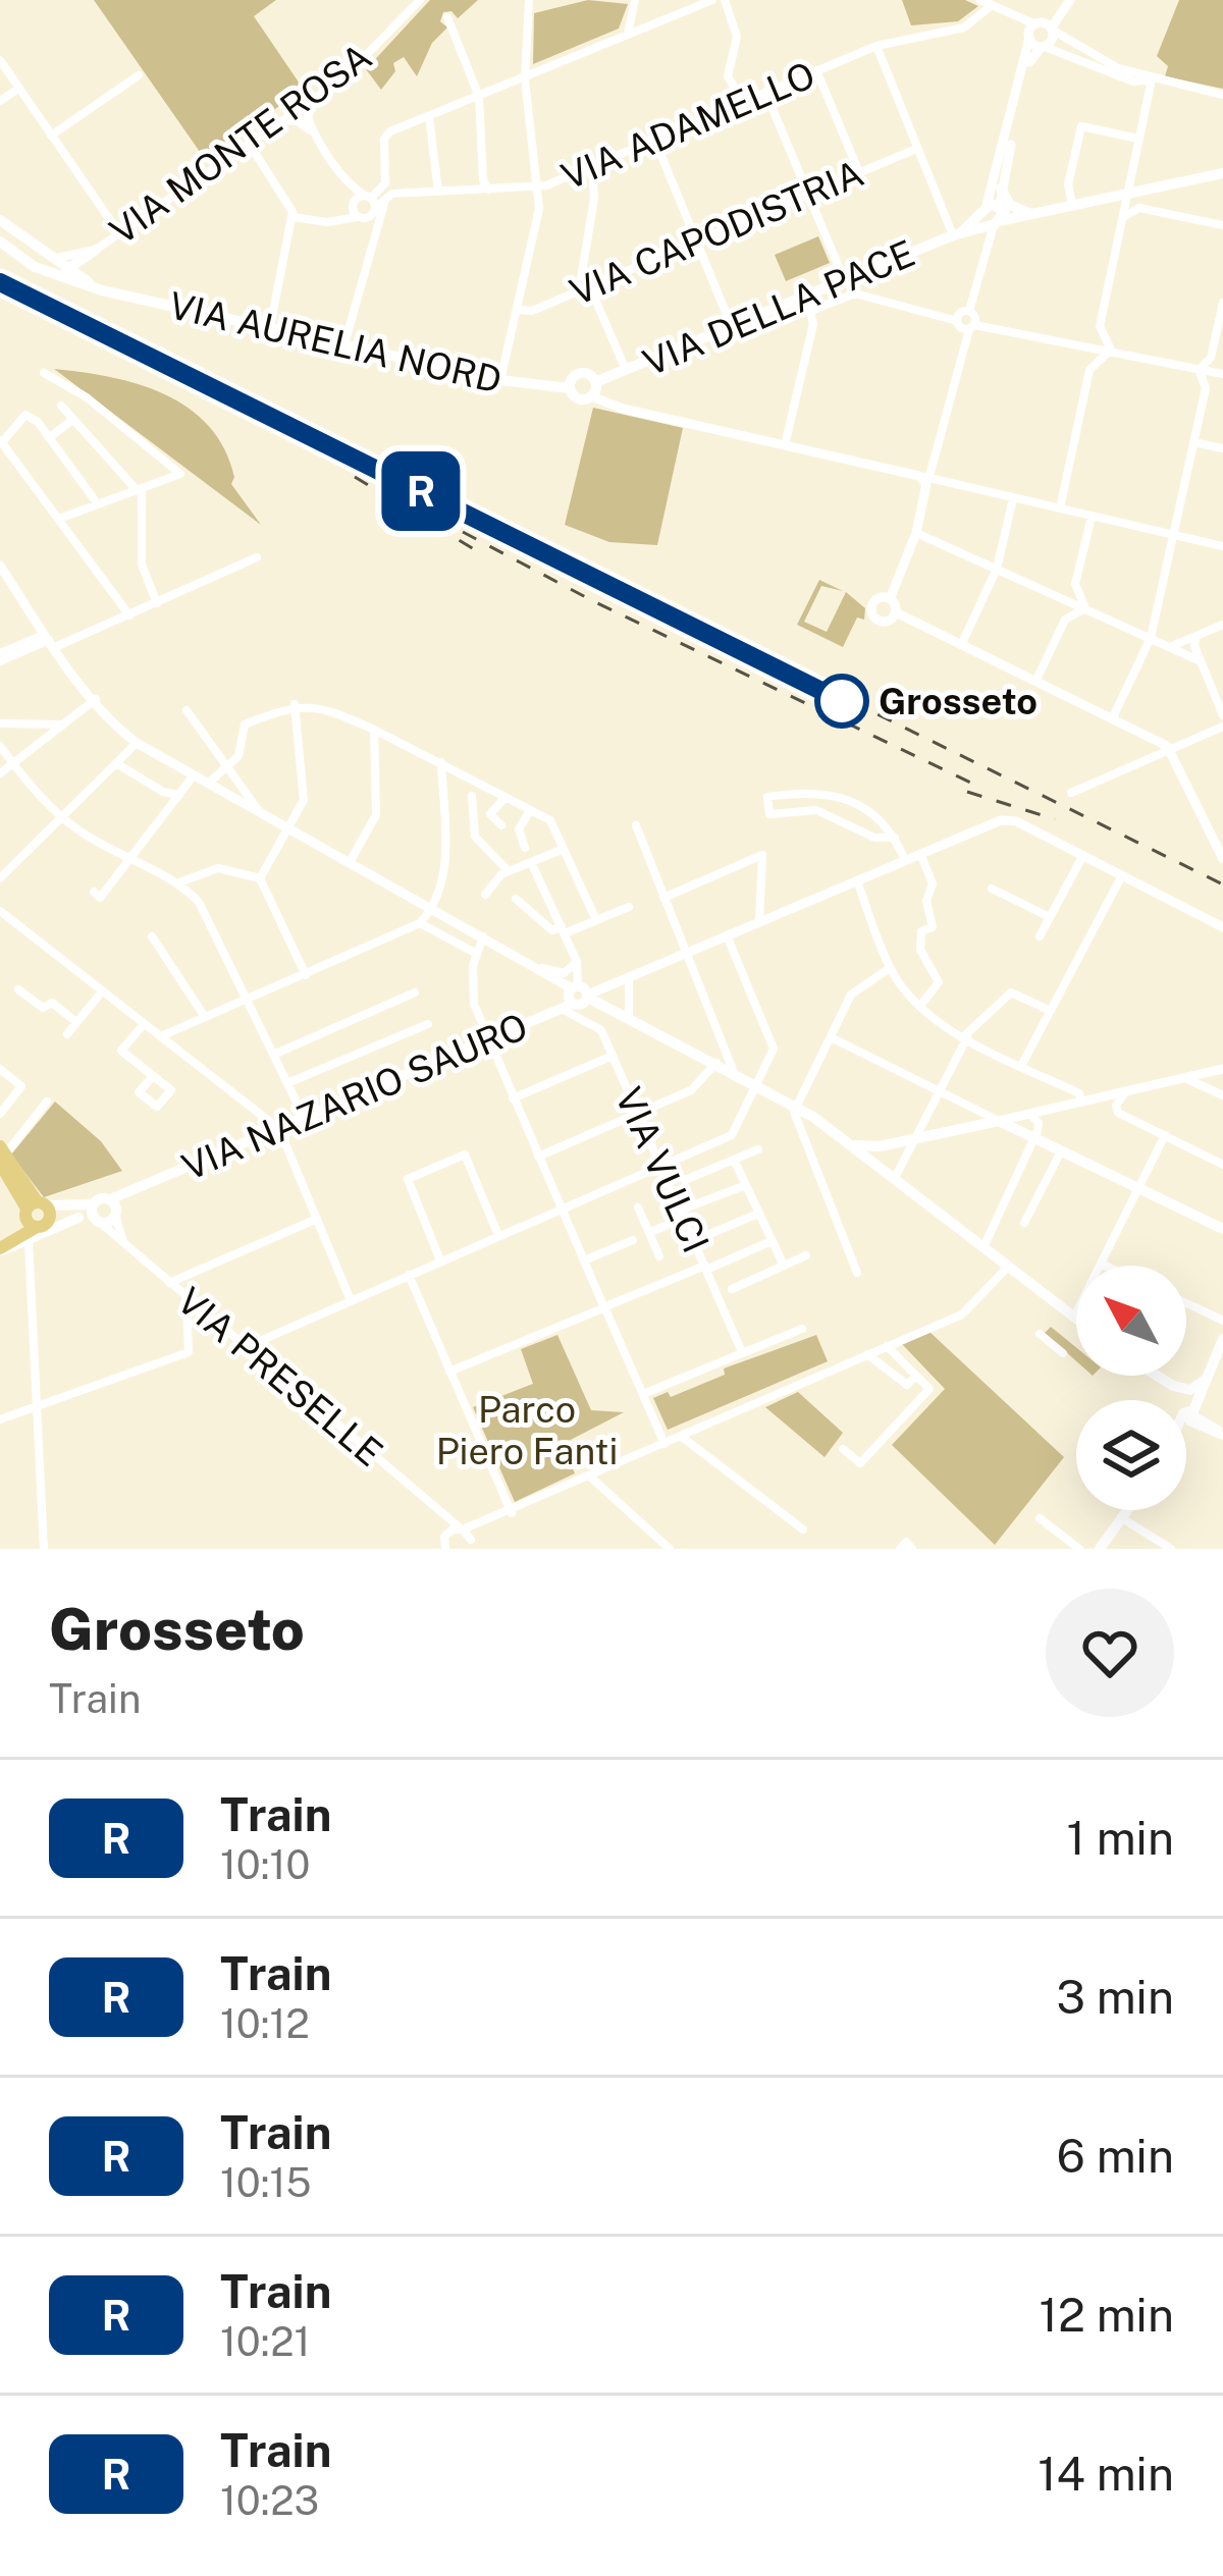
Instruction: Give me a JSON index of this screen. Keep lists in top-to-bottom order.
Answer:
{
  "streets": {
    "main road": ["VIA DELLA PACE", "VIA AURELIA NORD", "VIA NAZARIO SAURO"],
    "street": [
      "VIA ADAMELLO",
      "VIA MONTE ROSA",
      "VIA CAPODISTRIA",
      "VIA VULCI",
      "VIA PRESELLE"
    ]
  },
  "crossings": [
    ["VIA MONTE ROSA", "VIA AURELIA NORD"],
    ["VIA DELLA PACE", "VIA AURELIA NORD"],
    ["VIA NAZARIO SAURO", "VIA VULCI"]
  ],
  "parks": ["Parco Piero Fanti"],
  "places": ["Grosseto"],
  "north": "top left",
  "page": {
    "on_map": "R",
    "heading": ["Grosseto", "Train"],
    "list": [
      {
        "mark": "R",
        "name": "Train",
        "note": "10:10",
        "value": "1 min"
      },
      {
        "mark": "R",
        "name": "Train",
        "note": "10:12",
        "value": "3 min"
      },
      {
        "mark": "R",
        "name": "Train",
        "note": "10:15",
        "value": "6 min"
      },
      {
        "mark": "R",
        "name": "Train",
        "note": "10:21",
        "value": "12 min"
      },
      {
        "mark": "R",
        "name": "Train",
        "note": "10:23",
        "value": "14 min"
      }
    ]
  }
}
